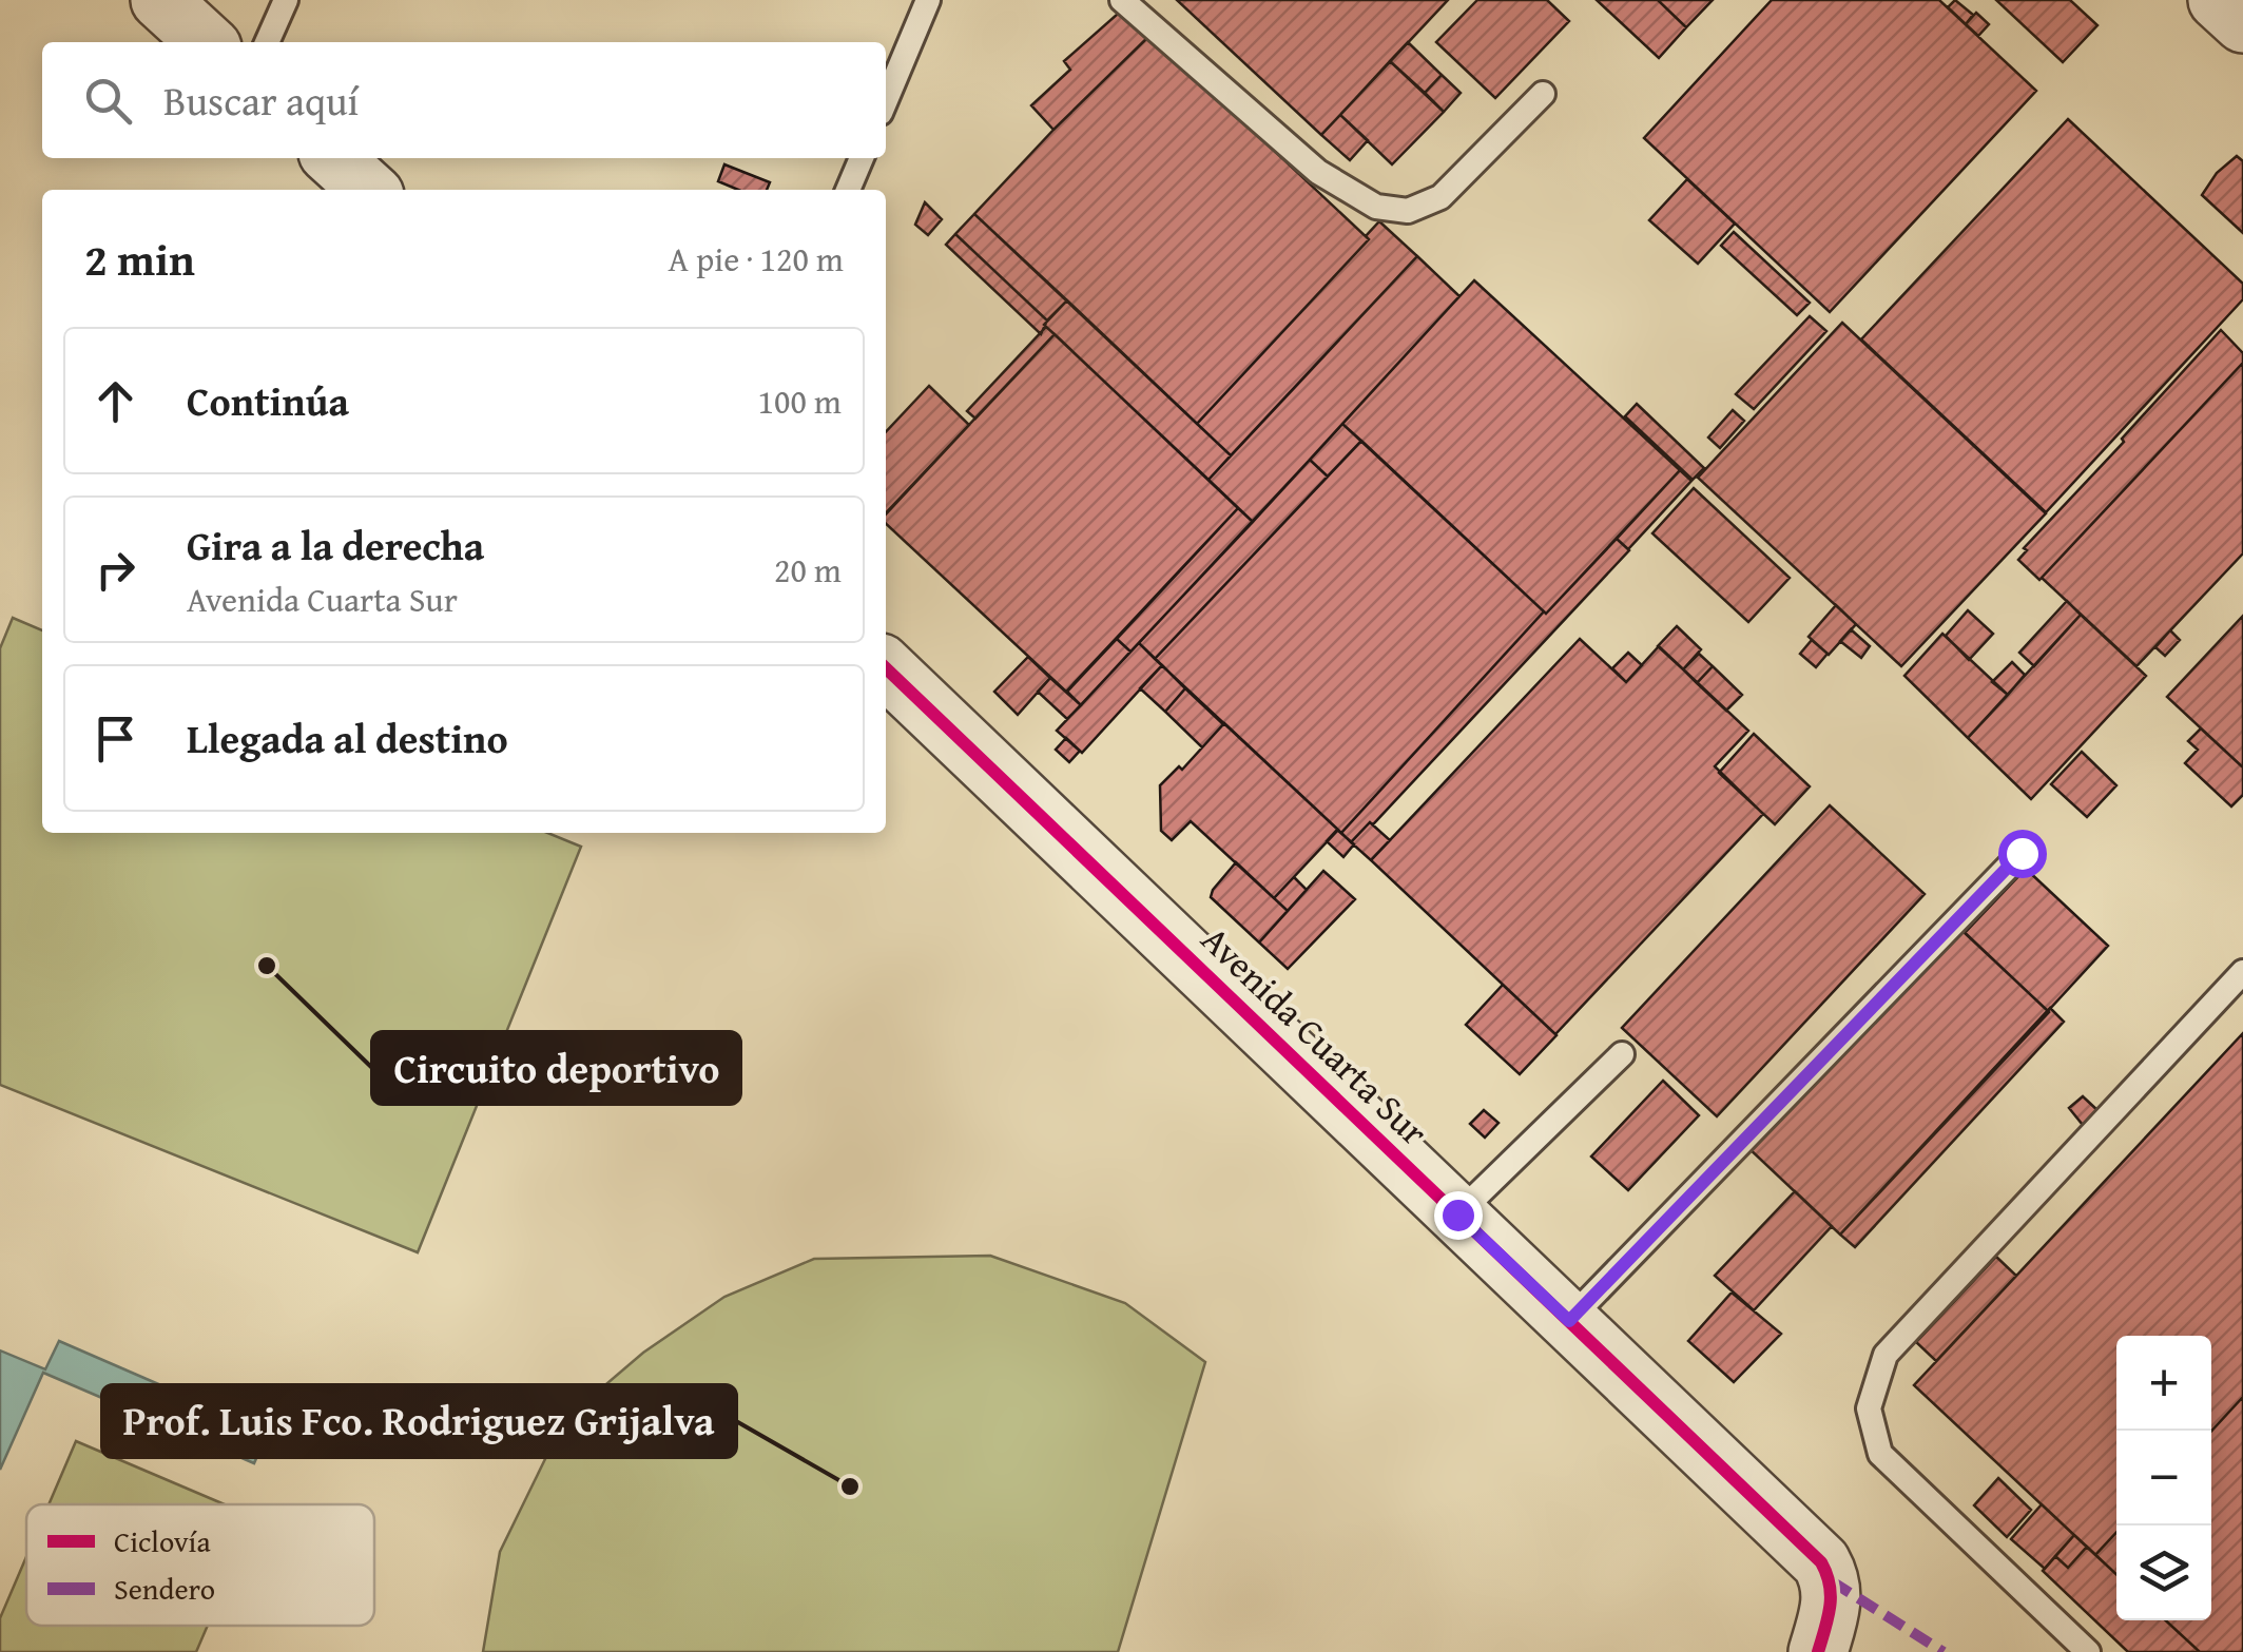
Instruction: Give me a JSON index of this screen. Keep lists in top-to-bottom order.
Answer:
{
  "streets": {
    "street": ["Avenida Cuarta Sur"]
  },
  "places": ["Circuito deportivo", "Prof. Luis Fco. Rodriguez Grijalva"],
  "legend": ["Ciclovía", "Sendero"],
  "page": {
    "search": "Buscar aquí",
    "heading": ["2 min", "A pie · 120 m"],
    "list": [
      ["Continúa", "100 m"],
      ["Gira a la derecha", "Avenida Cuarta Sur", "20 m"],
      "Llegada al destino"
    ],
    "map_buttons": ["+", "−"]
  }
}
